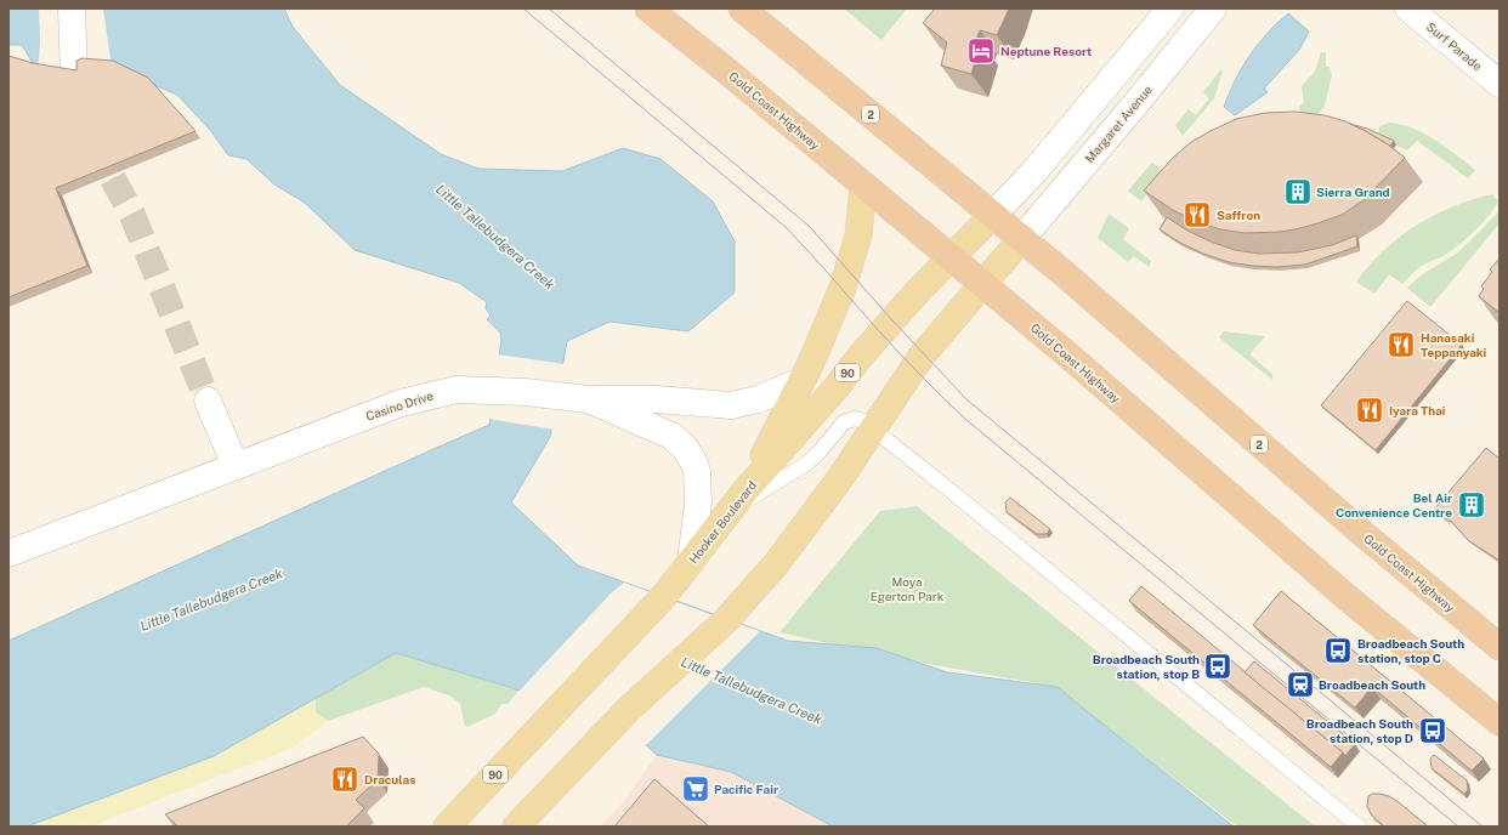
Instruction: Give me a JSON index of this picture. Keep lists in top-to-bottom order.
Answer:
{
  "streets": {
    "highway": ["Gold Coast Highway", "2"],
    "main road": ["90", "Hooker Boulevard"],
    "street": ["Surf Parade", "Margaret Avenue", "Casino Drive"]
  },
  "crossings": [
    ["Gold Coast Highway", "Margaret Avenue"],
    ["Gold Coast Highway", "Hooker Boulevard"],
    ["Casino Drive", "Hooker Boulevard"]
  ],
  "water": ["Little Tallebudgera Creek"],
  "parks": ["Moya Egerton Park"],
  "places": {
    "hotel": ["Neptune Resort"],
    "building": ["Sierra Grand", "Bel Air Convenience Centre"],
    "restaurant": [
      "Saffron",
      "Hanasaki Teppanyaki",
      "Iyara Thai",
      "Draculas"
    ],
    "bus stop": ["Broadbeach South station, stop C", "Broadbeach South station, stop B", "Broadbeach South station, stop D"],
    "station": ["Broadbeach South"],
    "supermarket": ["Pacific Fair"]
  }
}
